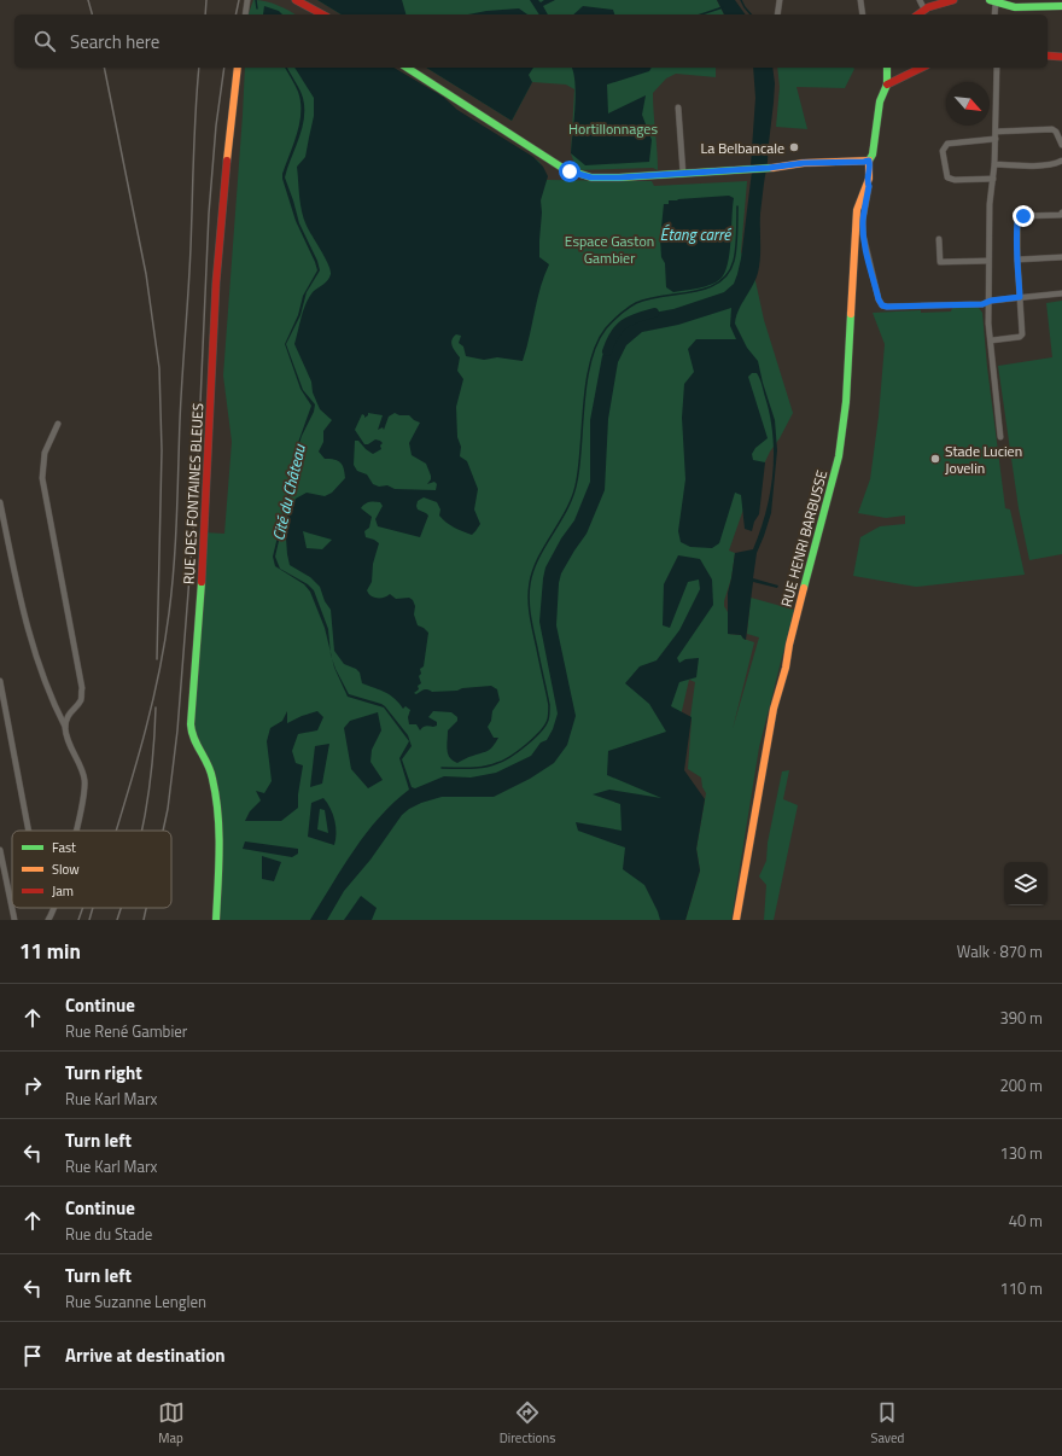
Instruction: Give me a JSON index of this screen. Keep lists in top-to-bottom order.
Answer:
{
  "streets": {
    "street": ["RUE DES FONTAINES BLEUES", "RUE HENRI BARBUSSE"]
  },
  "water": ["Étang carré", "Cité du Château"],
  "parks": ["Hortillonnages", "Espace Gaston Gambier"],
  "places": ["La Belbancale", "Stade Lucien Jovelin"],
  "legend": ["Fast", "Slow", "Jam"],
  "north": "bottom right",
  "page": {
    "search": "Search here",
    "heading": ["11 min", "Walk · 870 m"],
    "list": [
      ["Continue", "Rue René Gambier", "390 m"],
      ["Turn right", "Rue Karl Marx", "200 m"],
      ["Turn left", "Rue Karl Marx", "130 m"],
      ["Continue", "Rue du Stade", "40 m"],
      ["Turn left", "Rue Suzanne Lenglen", "110 m"],
      "Arrive at destination"
    ],
    "nav": ["Map", "Directions", "Saved"]
  }
}
